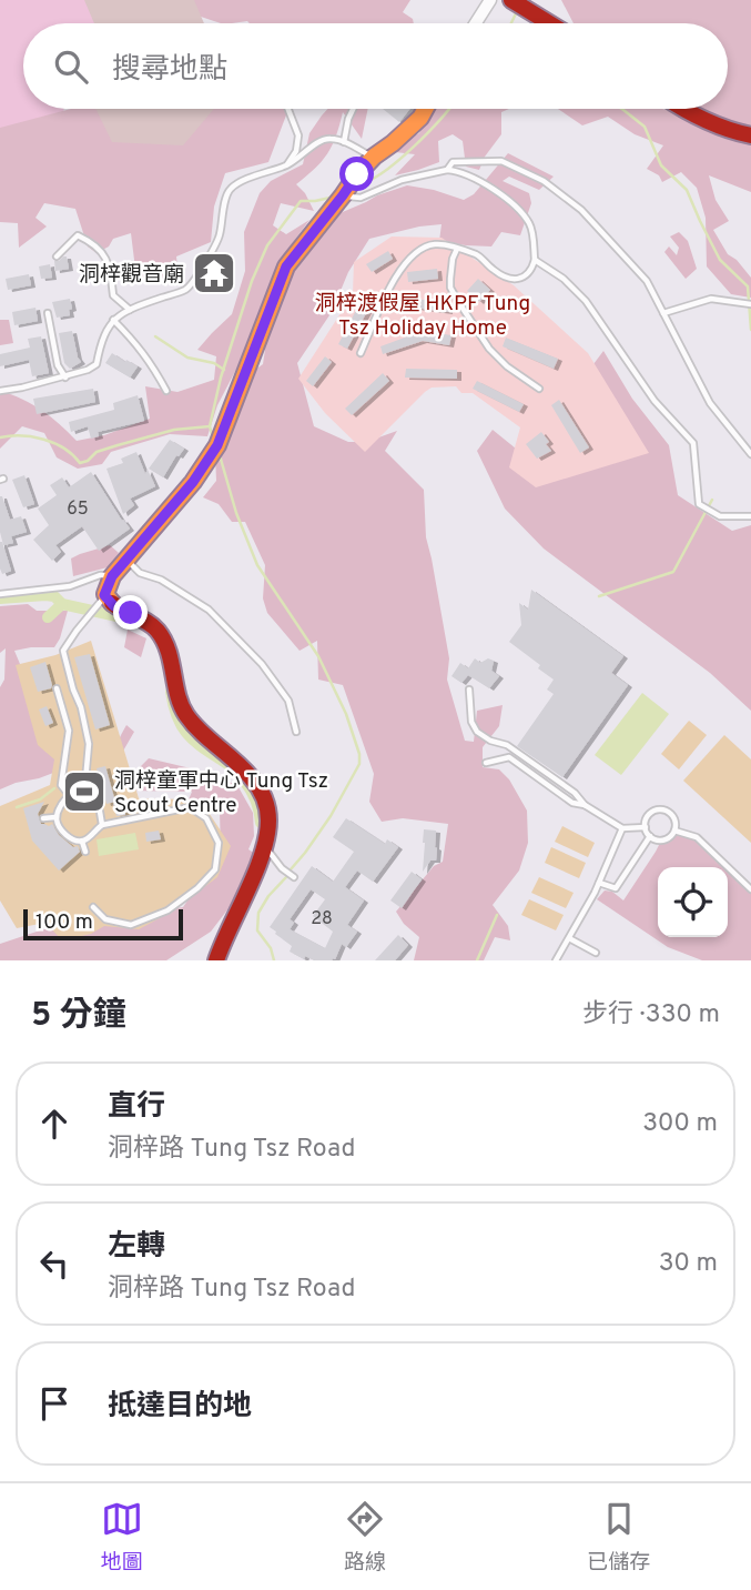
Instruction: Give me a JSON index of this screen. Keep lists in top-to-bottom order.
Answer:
{
  "parks": ["洞梓渡假屋 HKPF Tung Tsz Holiday Home"],
  "places": {
    "temple": ["洞梓觀音廟"],
    "sports": ["洞梓童軍中心 Tung Tsz Scout Centre"]
  },
  "house_numbers": ["65", "28"],
  "scale_bar": "100 m",
  "page": {
    "search": "搜尋地點",
    "scale": "100 m",
    "heading": ["5 分鐘", "步行 · 330 m"],
    "list": [
      ["直行", "洞梓路 Tung Tsz Road", "300 m"],
      ["左轉", "洞梓路 Tung Tsz Road", "30 m"],
      "抵達目的地"
    ],
    "nav": ["地圖", "路線", "已儲存"]
  }
}
